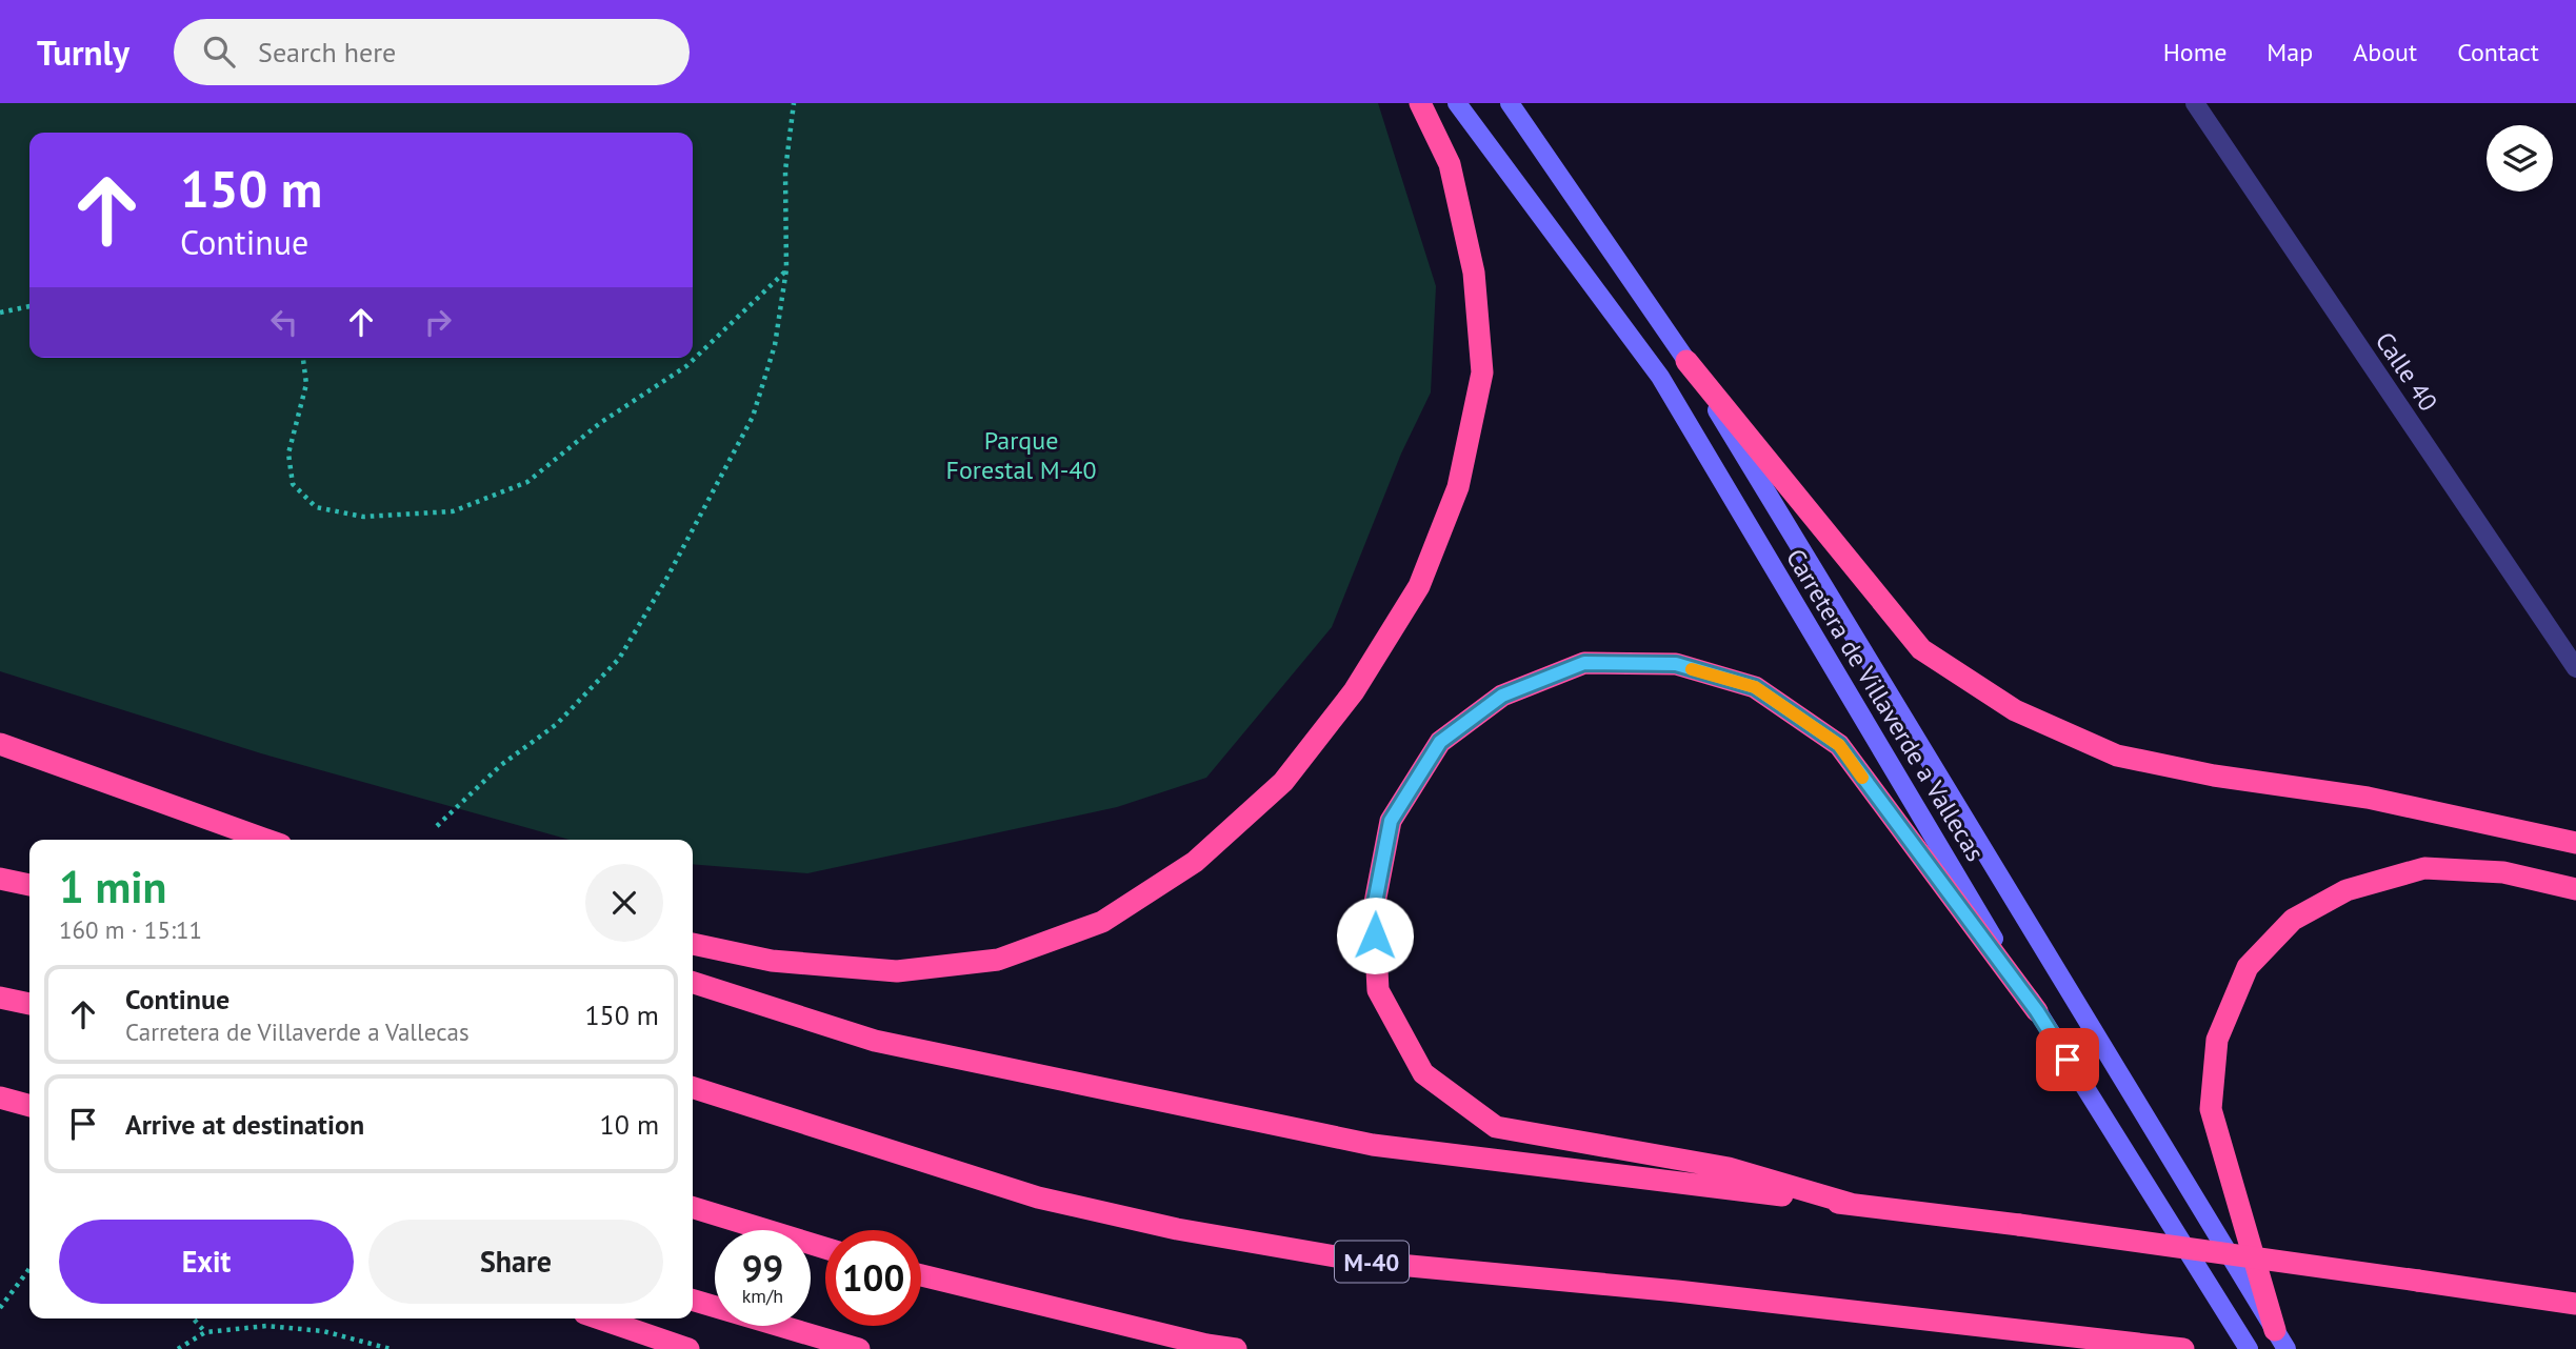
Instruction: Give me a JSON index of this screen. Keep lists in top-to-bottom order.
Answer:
{
  "streets": {
    "highway": ["M-40"],
    "main road": ["Carretera de Villaverde a Vallecas"],
    "street": ["Calle 40"]
  },
  "parks": ["Parque Forestal M-40"],
  "page": {
    "header": "Turnly",
    "search": "Search here",
    "nav": [
      "Home",
      "Map",
      "About",
      "Contact"
    ],
    "turn": ["150 m", "Continue"],
    "heading": ["1 min", "160 m · 15:11"],
    "list": [
      {
        "name": "Continue",
        "note": "Carretera de Villaverde a Vallecas",
        "value": "150 m"
      },
      {
        "name": "Arrive at destination",
        "value": "10 m"
      }
    ],
    "buttons": ["Exit", "Share"],
    "speed": "99 km/h",
    "limit": "100"
  }
}
